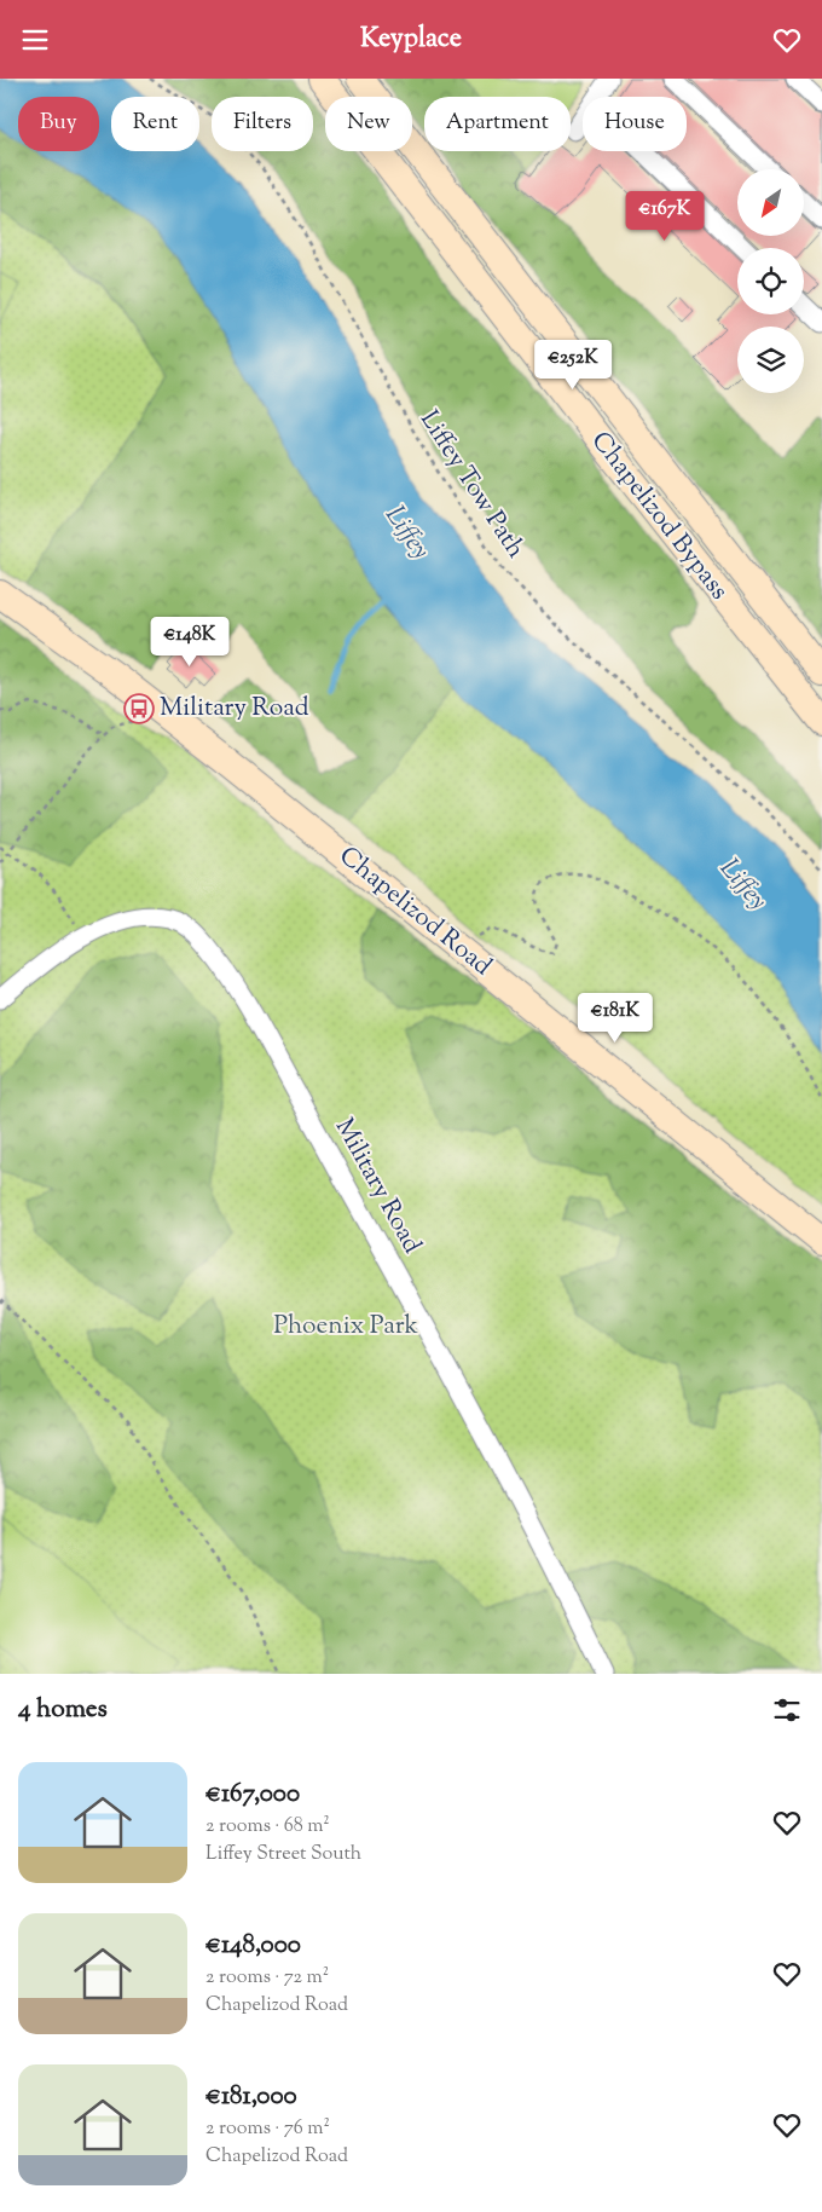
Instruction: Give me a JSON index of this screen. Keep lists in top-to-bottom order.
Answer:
{
  "streets": {
    "main road": ["Chapelizod Bypass", "Chapelizod Road"],
    "street": ["Military Road"],
    "path": ["Liffey Tow Path"]
  },
  "water": ["Liffey"],
  "parks": ["Phoenix Park"],
  "places": {
    "bus stop": ["Military Road"]
  },
  "north": "bottom left",
  "page": {
    "header": "Keyplace",
    "chip": [
      "Buy",
      "Rent",
      "Filters",
      "New",
      "Apartment",
      "House"
    ],
    "price": [
      "€167K",
      "€252K",
      "€148K",
      "€181K"
    ],
    "heading": "4 homes",
    "list": [
      {
        "name": "€167,000",
        "note": "2 rooms · 68 m² · Liffey Street South"
      },
      {
        "name": "€148,000",
        "note": "2 rooms · 72 m² · Chapelizod Road"
      },
      {
        "name": "€181,000",
        "note": "2 rooms · 76 m² · Chapelizod Road"
      }
    ]
  }
}
